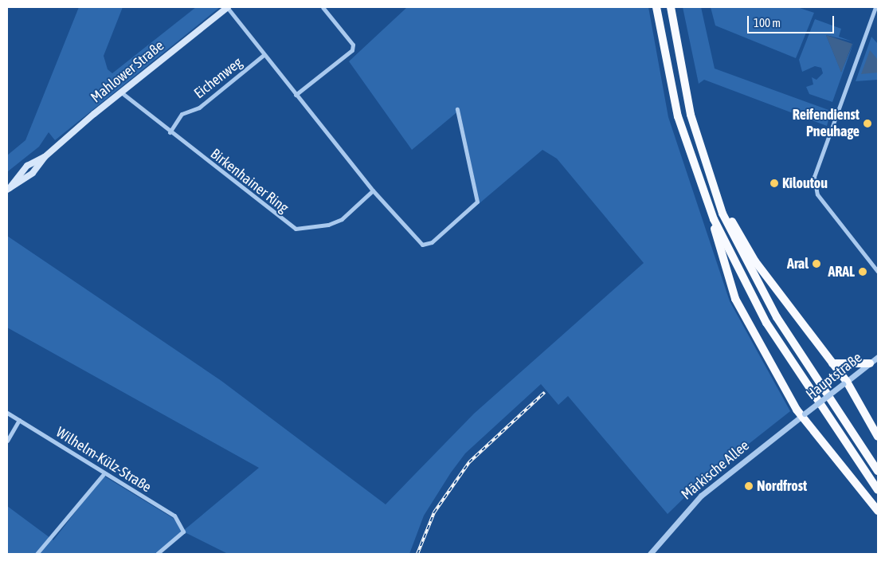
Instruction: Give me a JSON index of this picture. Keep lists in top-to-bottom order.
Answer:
{
  "streets": {
    "main road": ["Mahlower Straße"],
    "street": [
      "Eichenweg",
      "Birkenhainer Ring",
      "Hauptstraße",
      "Wilhelm-Külz-Straße",
      "Märkische Allee"
    ]
  },
  "crossings": [
    ["Mahlower Straße", "Birkenhainer Ring"],
    ["Eichenweg", "Birkenhainer Ring"],
    ["Hauptstraße", "Märkische Allee"]
  ],
  "places": [
    "Reifendienst Pneuhage",
    "Kiloutou",
    "Aral",
    "ARAL",
    "Nordfrost"
  ],
  "scale_bar": "100 m"
}
